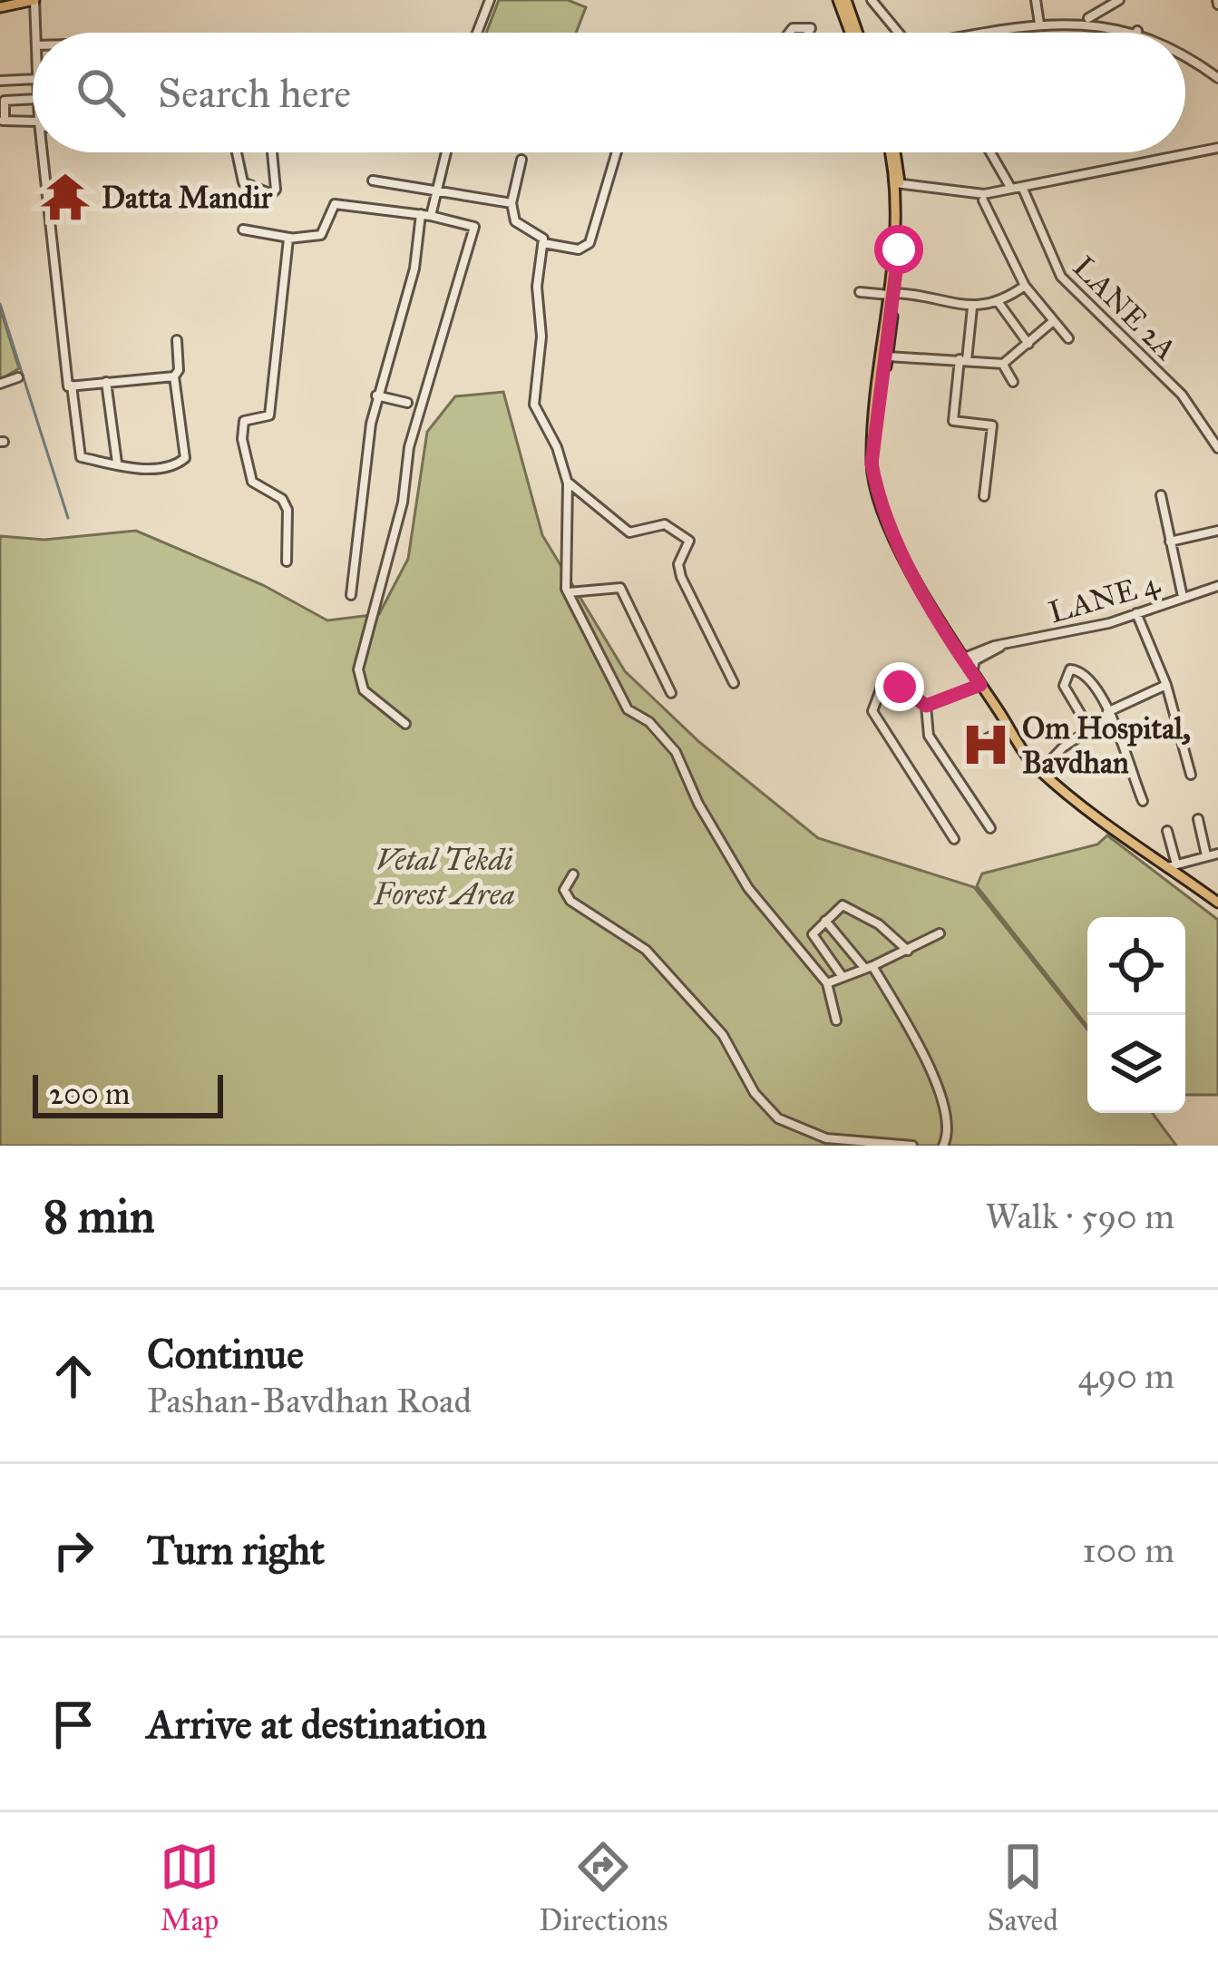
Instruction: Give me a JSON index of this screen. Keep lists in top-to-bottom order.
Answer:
{
  "streets": {
    "street": ["LANE 2A", "LANE 4"]
  },
  "parks": ["Vetal Tekdi Forest Area"],
  "places": {
    "temple": ["Datta Mandir"],
    "hospital": ["Om Hospital, Bavdhan"]
  },
  "scale_bar": "200 m",
  "page": {
    "search": "Search here",
    "scale": "200 m",
    "heading": ["8 min", "Walk · 590 m"],
    "list": [
      ["Continue", "Pashan-Bavdhan Road", "490 m"],
      ["Turn right", "100 m"],
      "Arrive at destination"
    ],
    "nav": ["Map", "Directions", "Saved"]
  }
}
